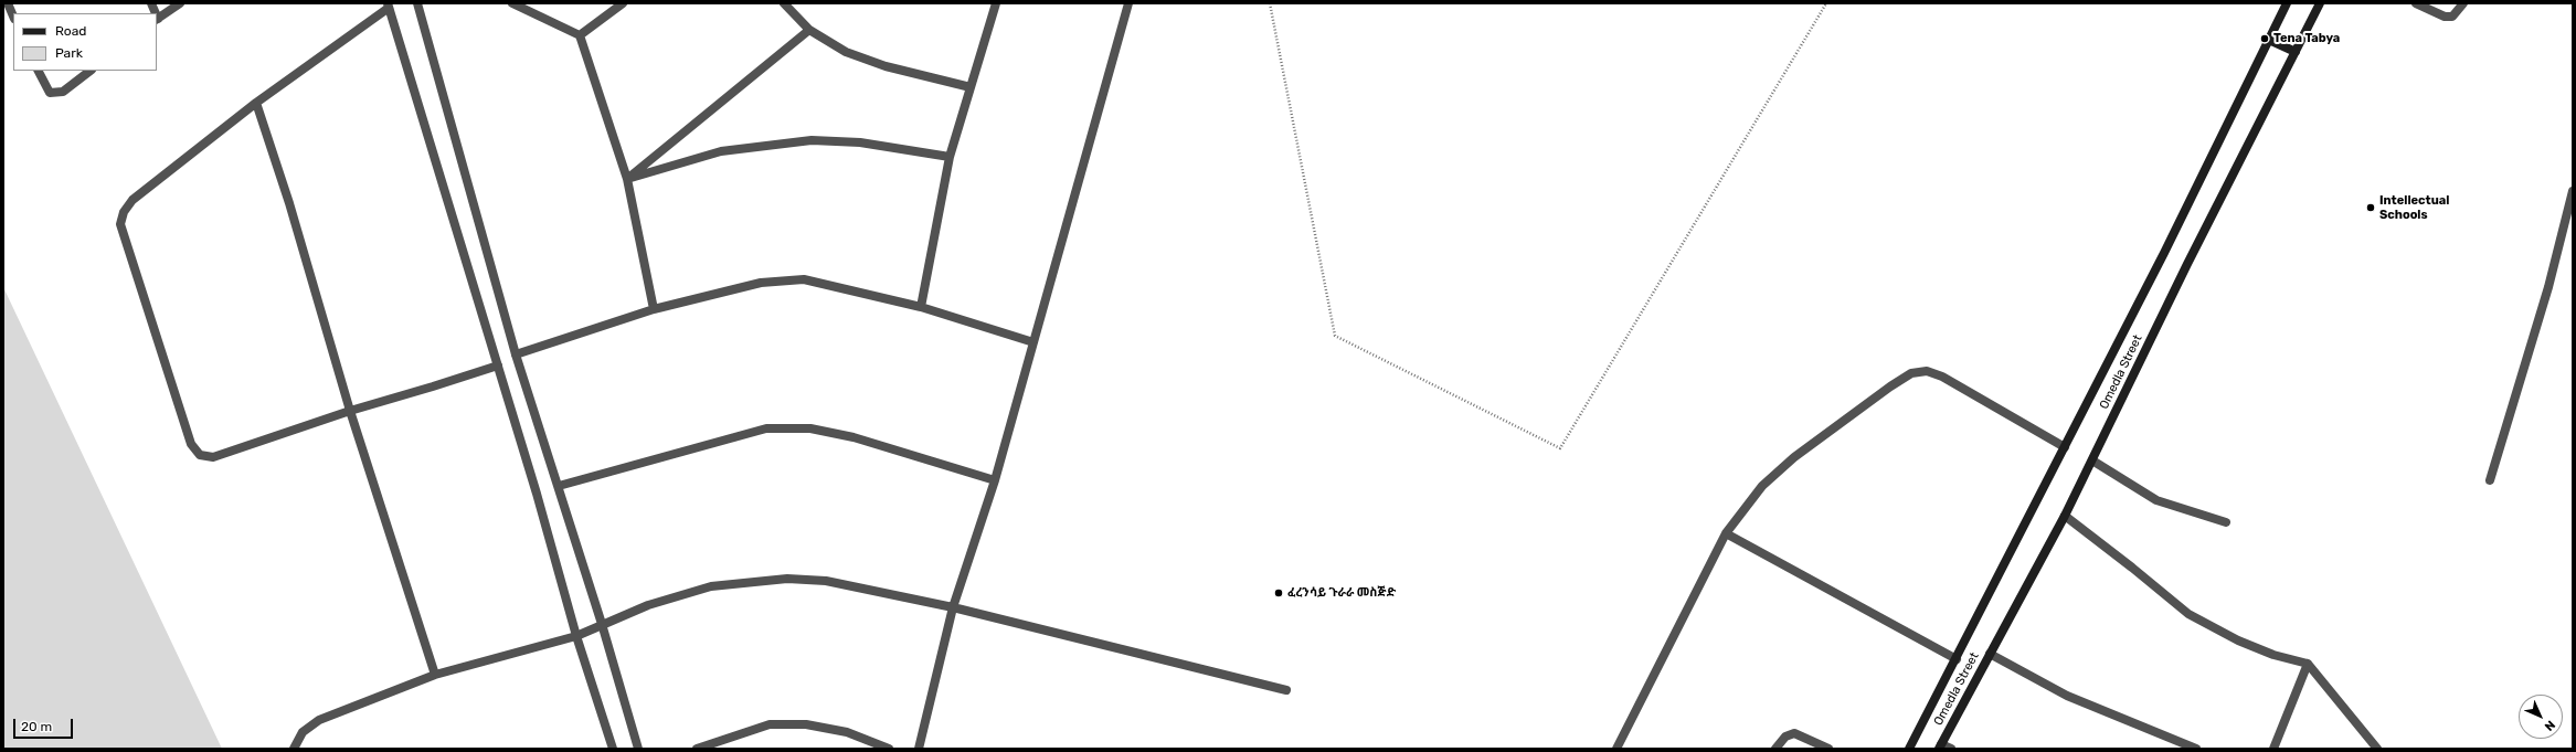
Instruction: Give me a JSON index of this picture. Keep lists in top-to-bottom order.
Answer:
{
  "streets": {
    "main road": ["Omedla Street"]
  },
  "places": ["Tena Tabya", "Intellectual Schools", "ፈረንሳይ ጉራራ መስጅድ"],
  "legend": ["Road", "Park"],
  "scale_bar": "20 m",
  "north": "bottom right"
}
